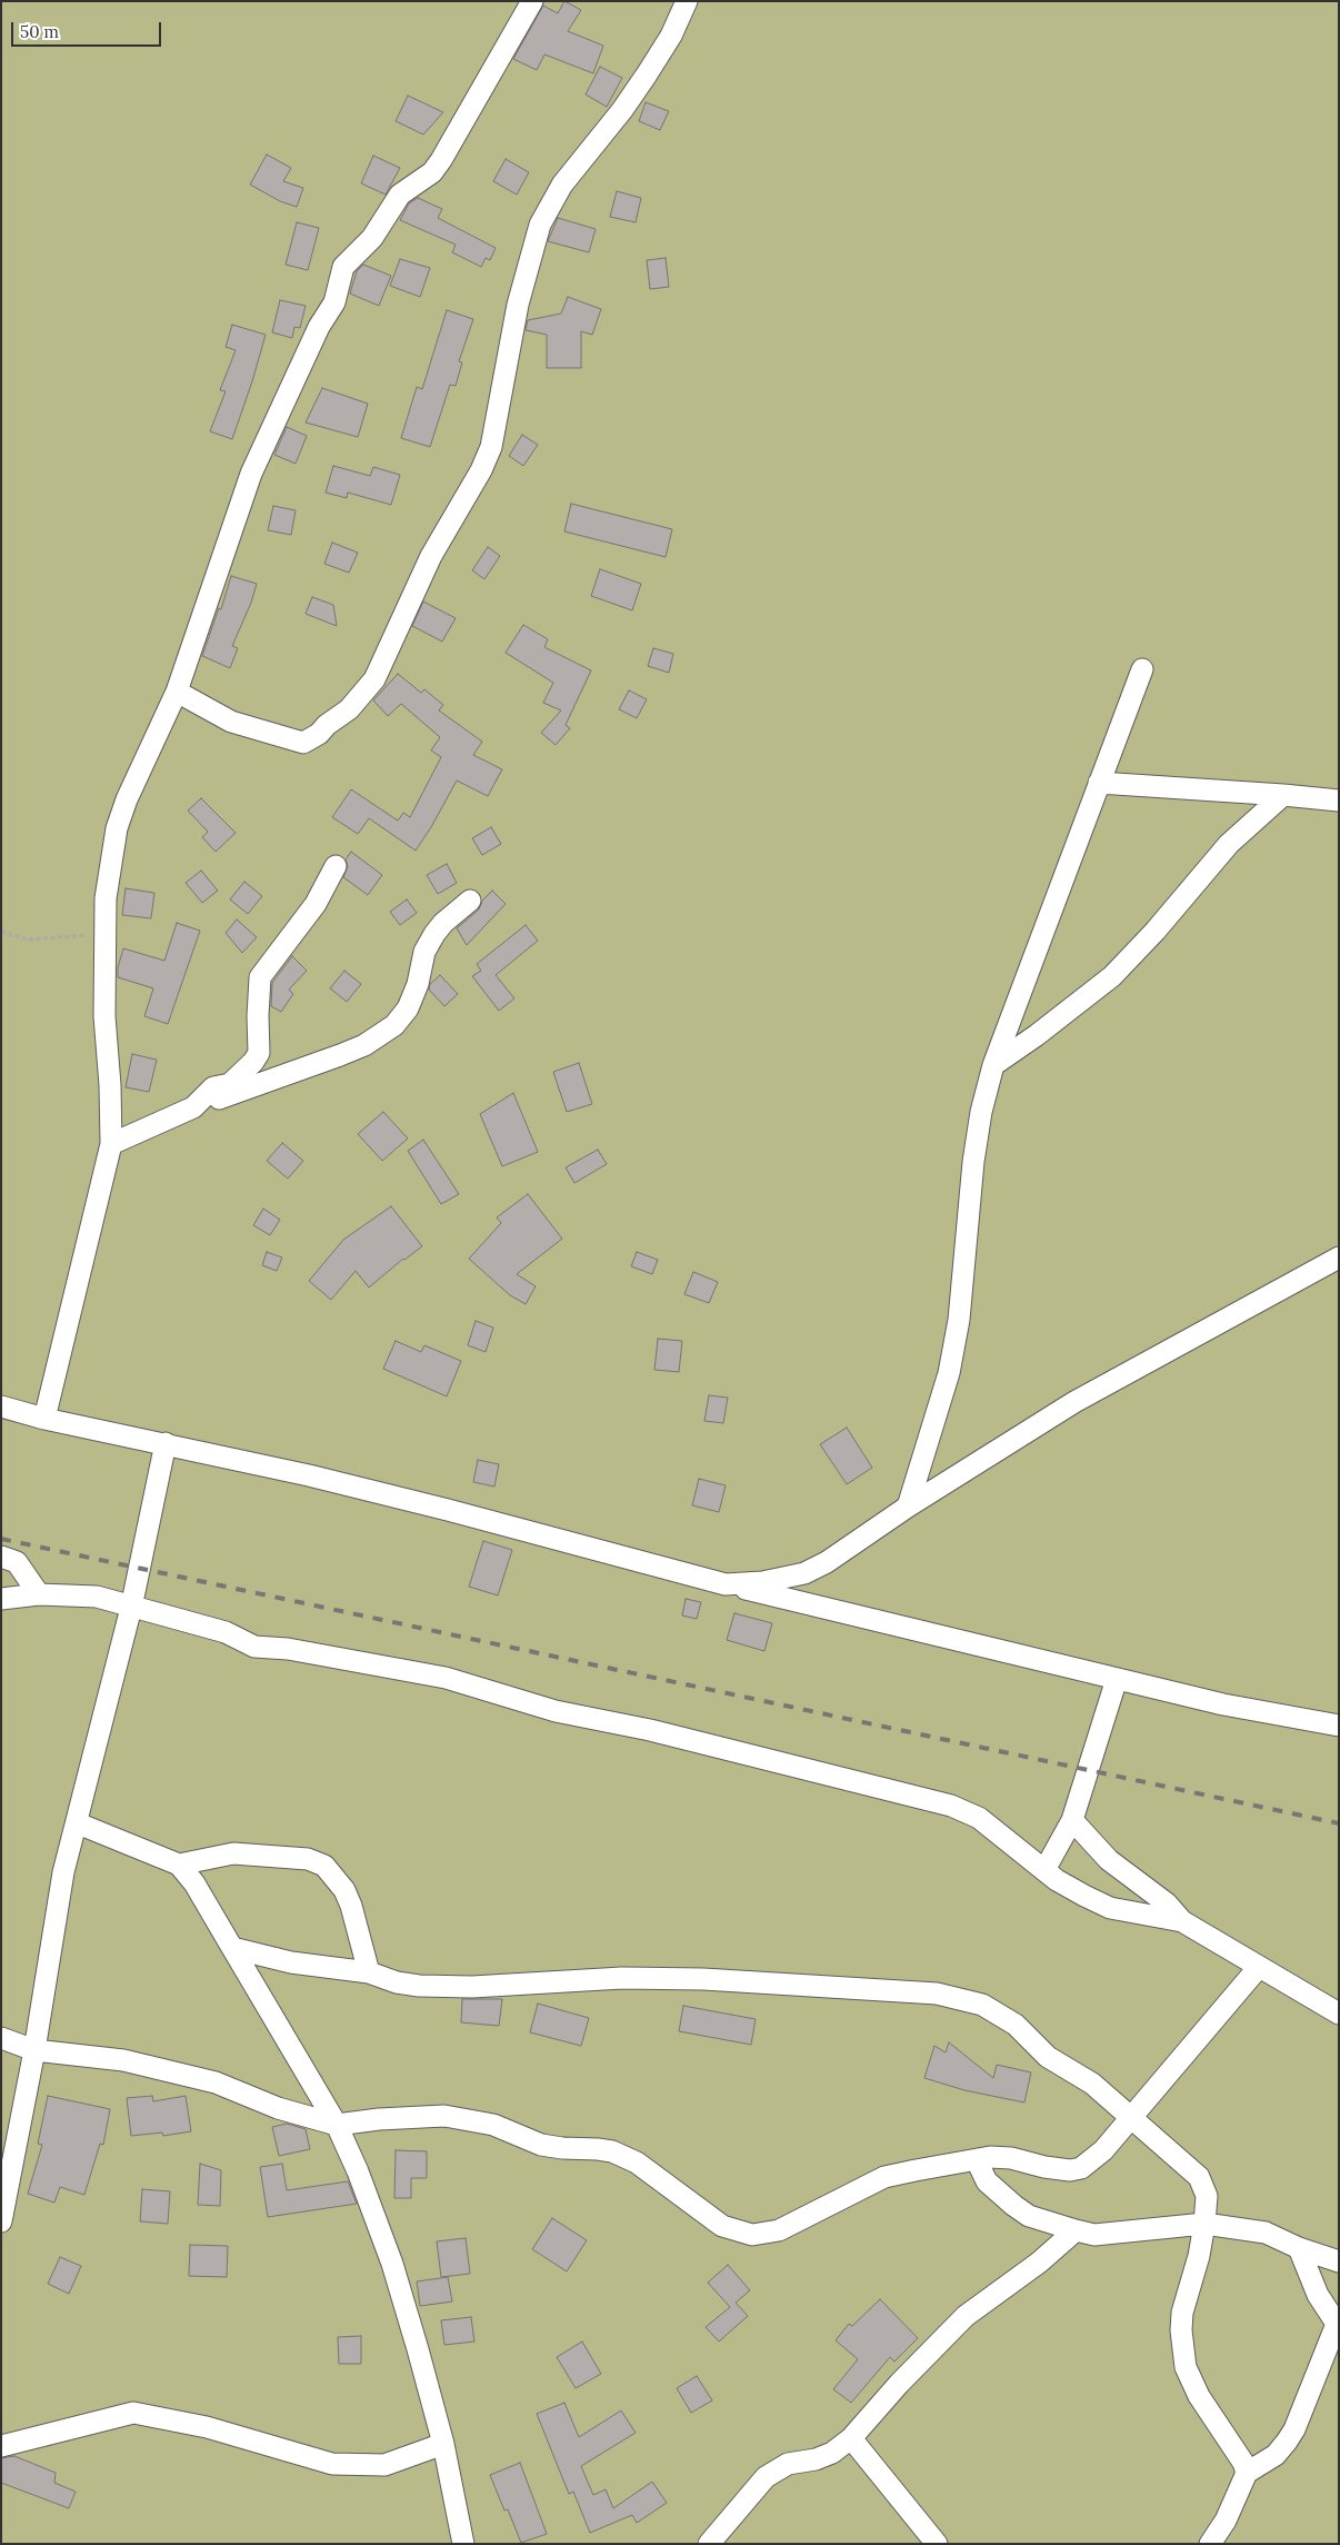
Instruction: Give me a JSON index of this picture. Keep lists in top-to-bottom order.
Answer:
{
  "scale_bar": "50 m"
}
